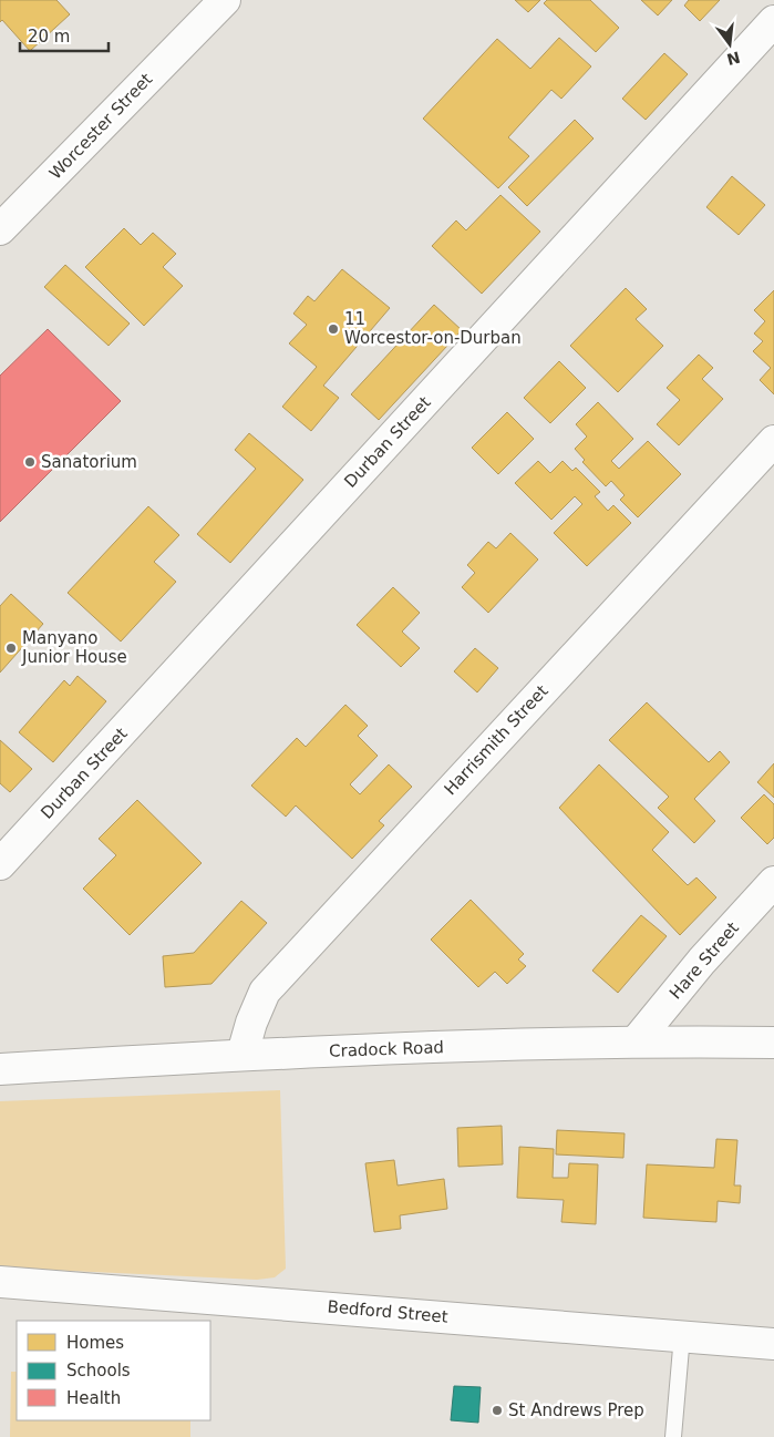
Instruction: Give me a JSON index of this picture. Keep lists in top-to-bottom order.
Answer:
{
  "streets": {
    "street": [
      "Worcester Street",
      "Durban Street",
      "Harrismith Street",
      "Hare Street",
      "Cradock Road",
      "Bedford Street"
    ]
  },
  "crossings": [
    ["Harrismith Street", "Cradock Road"],
    ["Hare Street", "Cradock Road"]
  ],
  "places": [
    "11 Worcestor-on-Durban",
    "Sanatorium",
    "Manyano Junior House",
    "St Andrews Prep"
  ],
  "legend": ["Homes", "Schools", "Health"],
  "scale_bar": "20 m",
  "north": "bottom"
}
